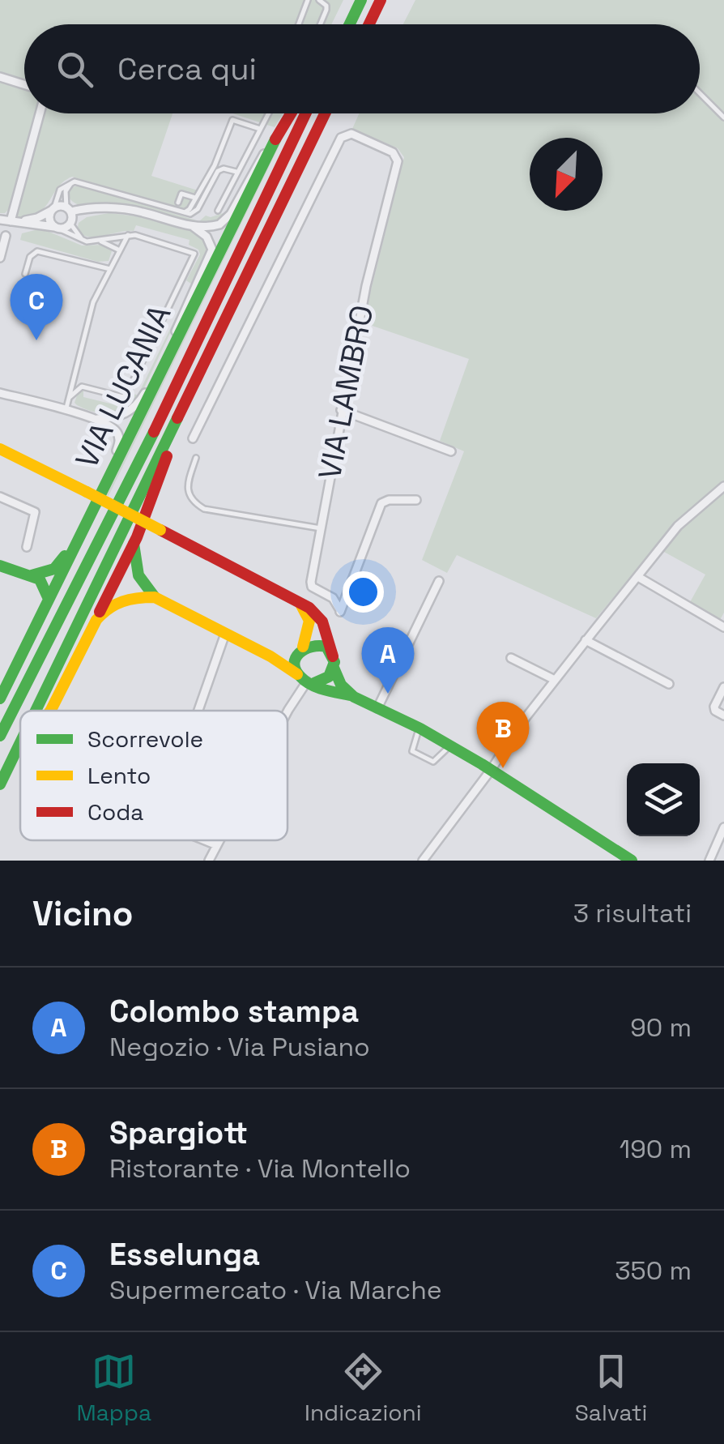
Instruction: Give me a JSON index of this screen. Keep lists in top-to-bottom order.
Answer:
{
  "streets": {
    "main road": ["VIA LUCANIA"],
    "street": ["VIA LAMBRO"]
  },
  "legend": ["Scorrevole", "Lento", "Coda"],
  "north": "bottom left",
  "page": {
    "search": "Cerca qui",
    "pins": ["C", "A", "B"],
    "heading": ["Vicino", "3 risultati"],
    "list": [
      {
        "mark": "A",
        "name": "Colombo stampa",
        "note": "Negozio · Via Pusiano",
        "value": "90 m"
      },
      {
        "mark": "B",
        "name": "Spargiott",
        "note": "Ristorante · Via Montello",
        "value": "190 m"
      },
      {
        "mark": "C",
        "name": "Esselunga",
        "note": "Supermercato · Via Marche",
        "value": "350 m"
      }
    ],
    "nav": ["Mappa", "Indicazioni", "Salvati"]
  }
}
